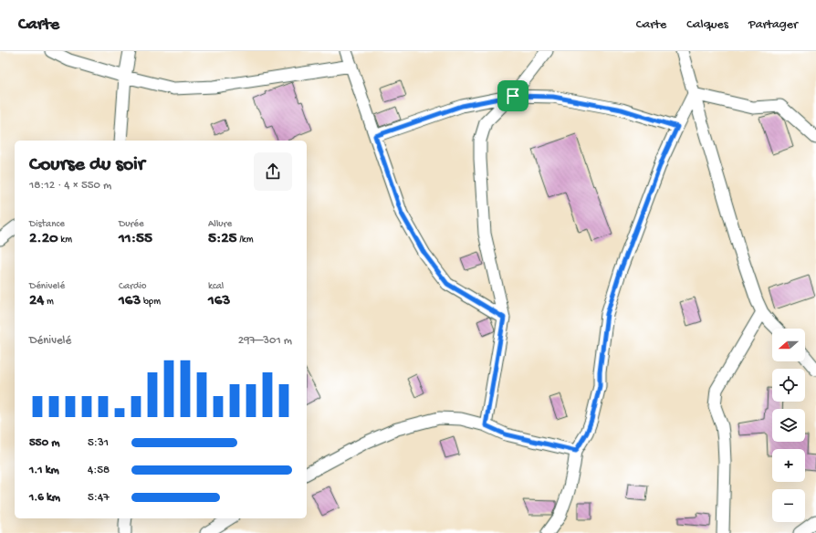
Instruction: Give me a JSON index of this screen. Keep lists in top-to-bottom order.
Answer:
{
  "north": "left",
  "page": {
    "header": "Carte",
    "nav": ["Carte", "Calques", "Partager"],
    "heading": ["Course du soir", "18:12 · 4 × 550 m"],
    "stats": [
      ["Distance", "2.20 km"],
      ["Durée", "11:55"],
      ["Allure", "5:25 /km"],
      ["Dénivelé", "24 m"],
      ["Cardio", "163 bpm"],
      ["kcal", "163"]
    ],
    "chart": ["Dénivelé", "297–301 m"],
    "map_buttons": ["+", "−"],
    "list": [
      {
        "name": "550 m",
        "note": "5:31"
      },
      {
        "name": "1.1 km",
        "note": "4:58"
      },
      {
        "name": "1.6 km",
        "note": "5:47"
      }
    ]
  }
}
